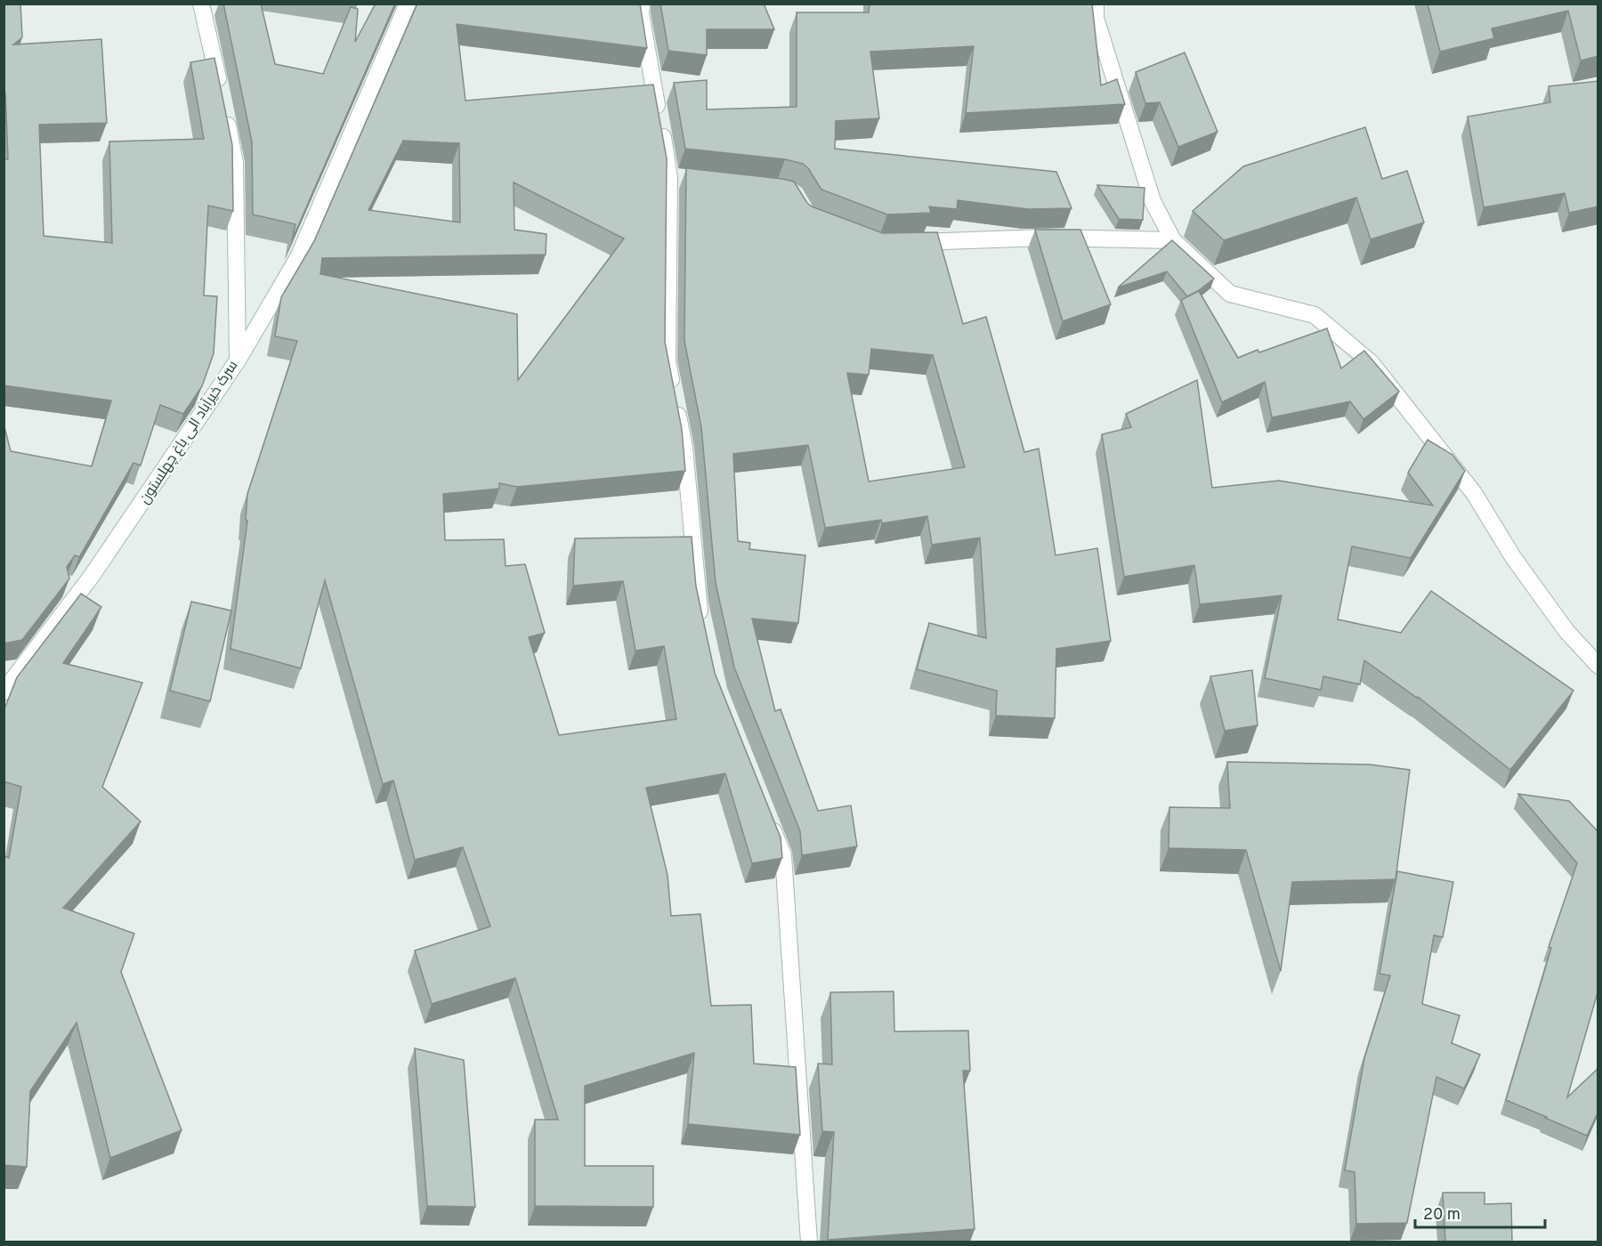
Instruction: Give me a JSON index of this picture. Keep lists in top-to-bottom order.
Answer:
{
  "streets": {
    "street": ["سرک خیرآباد الی باغ چهلستون"]
  },
  "scale_bar": "20 m"
}
